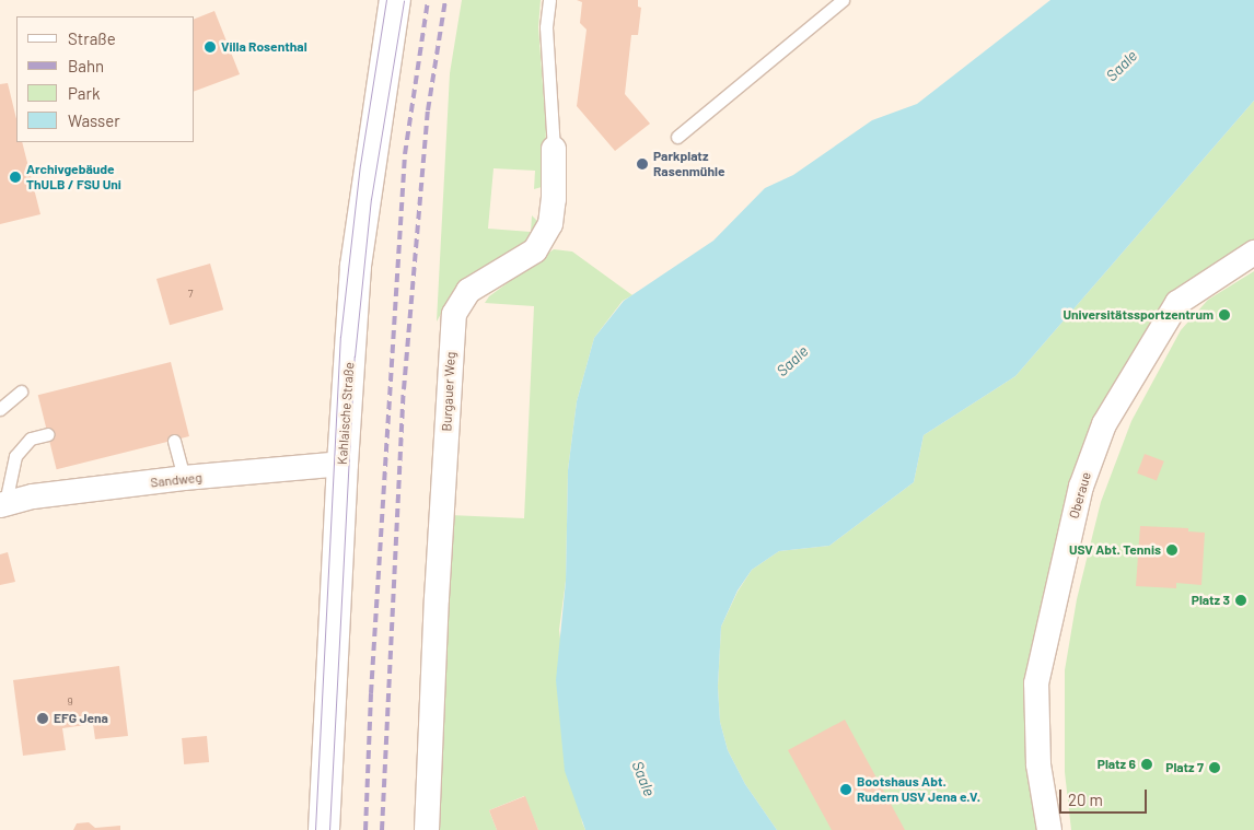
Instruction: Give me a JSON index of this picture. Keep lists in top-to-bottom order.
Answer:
{
  "streets": {
    "main road": ["Kahlaische Straße"],
    "street": ["Burgauer Weg", "Sandweg", "Oberaue"]
  },
  "crossings": [
    ["Kahlaische Straße", "Sandweg"]
  ],
  "water": ["Saale"],
  "places": [
    "Villa Rosenthal",
    "Parkplatz Rasenmühle",
    "Archivgebäude ThULB / FSU Uni",
    "Universitätssportzentrum",
    "USV Abt. Tennis",
    "Platz 3",
    "EFG Jena",
    "Platz 6",
    "Platz 7",
    "Bootshaus Abt. Rudern USV Jena e.V."
  ],
  "house_numbers": ["7", "9"],
  "legend": [
    "Straße",
    "Bahn",
    "Park",
    "Wasser"
  ],
  "scale_bar": "20 m"
}
